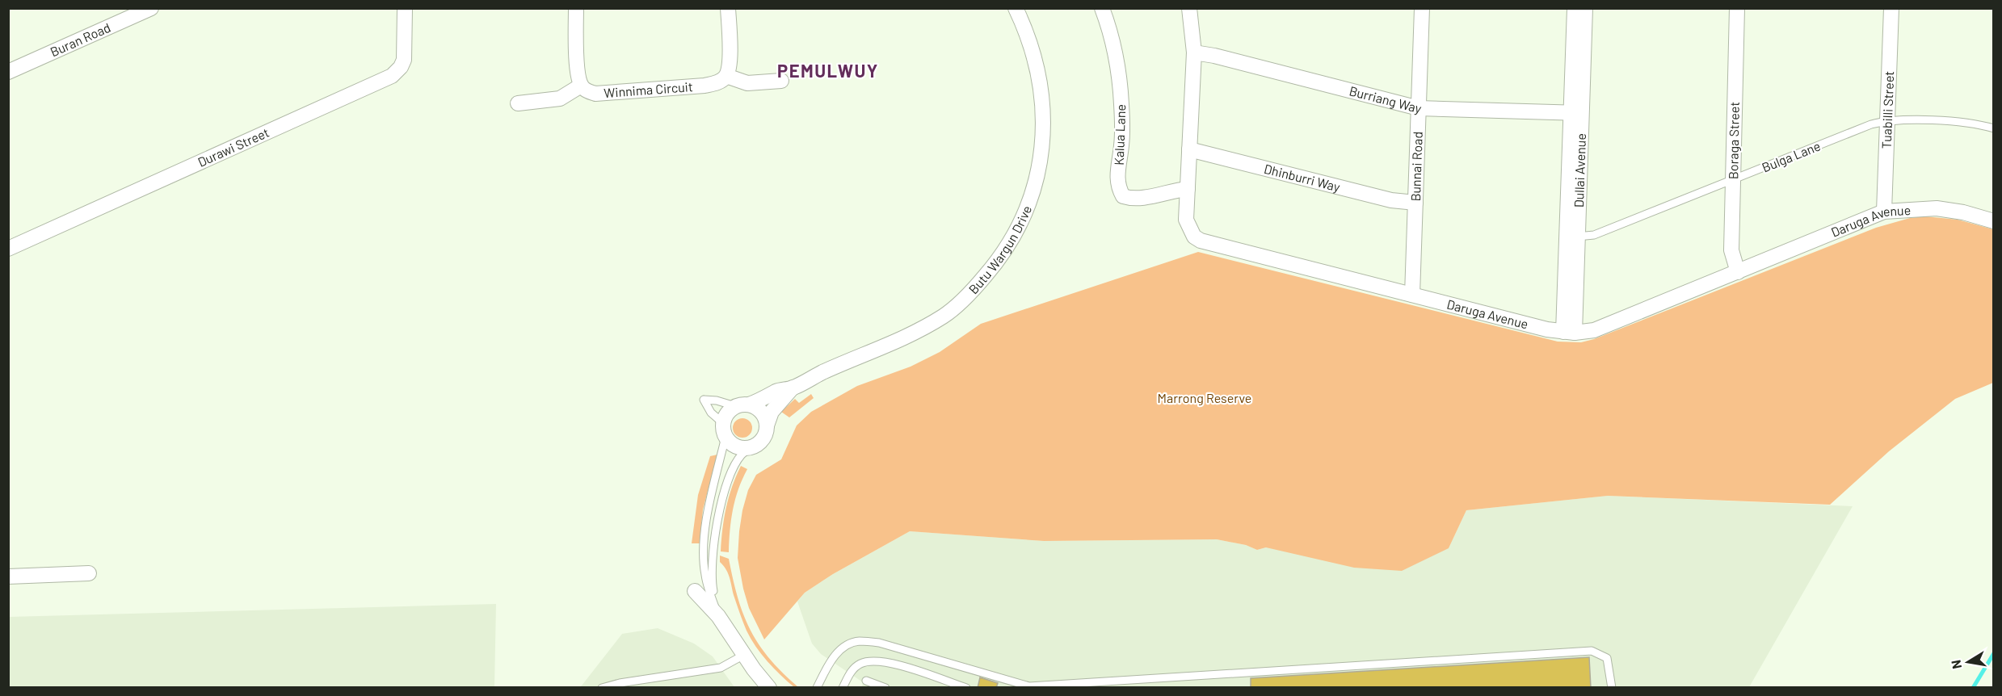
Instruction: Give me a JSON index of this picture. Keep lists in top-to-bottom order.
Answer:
{
  "streets": {
    "street": [
      "Buran Road",
      "Winnima Circuit",
      "Burriang Way",
      "Tuabilli Street",
      "Kalua Lane",
      "Boraga Street",
      "Durawi Street",
      "Bunnai Road",
      "Dullai Avenue",
      "Dhinburri Way",
      "Daruga Avenue",
      "Butu Wargun Drive"
    ],
    "lane": ["Bulga Lane"]
  },
  "crossings": [
    ["Burriang Way", "Bunnai Road"],
    ["Burriang Way", "Dullai Avenue"],
    ["Burriang Way", "Daruga Avenue"],
    ["Tuabilli Street", "Bulga Lane"],
    ["Tuabilli Street", "Daruga Avenue"],
    ["Kalua Lane", "Daruga Avenue"],
    ["Boraga Street", "Bulga Lane"],
    ["Boraga Street", "Daruga Avenue"],
    ["Bulga Lane", "Dullai Avenue"],
    ["Bunnai Road", "Dhinburri Way"],
    ["Bunnai Road", "Daruga Avenue"],
    ["Dullai Avenue", "Daruga Avenue"],
    ["Dhinburri Way", "Daruga Avenue"]
  ],
  "districts": ["PEMULWUY"],
  "parks": ["Marrong Reserve"],
  "north": "left"
}
